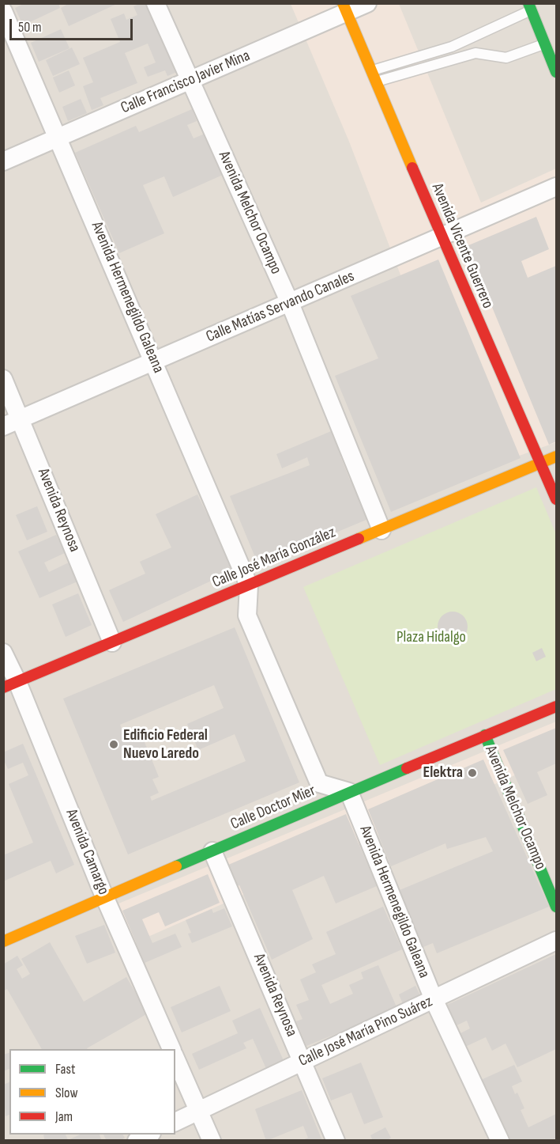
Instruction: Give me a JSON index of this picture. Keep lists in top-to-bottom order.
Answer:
{
  "streets": {
    "main road": [
      "Avenida Melchor Ocampo",
      "Avenida Vicente Guerrero",
      "Calle José María González",
      "Calle Doctor Mier"
    ],
    "street": [
      "Calle Francisco Javier Mina",
      "Avenida Hermenegildo Galeana",
      "Calle Matías Servando Canales",
      "Avenida Reynosa",
      "Avenida Camargo",
      "Calle José María Pino Suárez"
    ]
  },
  "crossings": [
    ["Calle Francisco Javier Mina", "Avenida Melchor Ocampo"],
    ["Calle Francisco Javier Mina", "Avenida Vicente Guerrero"],
    ["Calle Francisco Javier Mina", "Avenida Hermenegildo Galeana"],
    ["Avenida Melchor Ocampo", "Calle Matías Servando Canales"],
    ["Avenida Melchor Ocampo", "Calle José María González"],
    ["Avenida Melchor Ocampo", "Calle Doctor Mier"],
    ["Avenida Vicente Guerrero", "Calle Matías Servando Canales"],
    ["Avenida Vicente Guerrero", "Calle José María González"],
    ["Avenida Hermenegildo Galeana", "Calle Matías Servando Canales"],
    ["Avenida Hermenegildo Galeana", "Calle José María González"],
    ["Avenida Hermenegildo Galeana", "Calle Doctor Mier"],
    ["Avenida Hermenegildo Galeana", "Calle José María Pino Suárez"],
    ["Calle Matías Servando Canales", "Avenida Reynosa"],
    ["Avenida Reynosa", "Calle José María González"],
    ["Avenida Reynosa", "Calle Doctor Mier"],
    ["Avenida Reynosa", "Calle José María Pino Suárez"],
    ["Calle José María González", "Avenida Camargo"],
    ["Calle Doctor Mier", "Avenida Camargo"]
  ],
  "parks": ["Plaza Hidalgo"],
  "places": ["Edificio Federal Nuevo Laredo", "Elektra"],
  "legend": ["Fast", "Slow", "Jam"],
  "scale_bar": "50 m"
}
